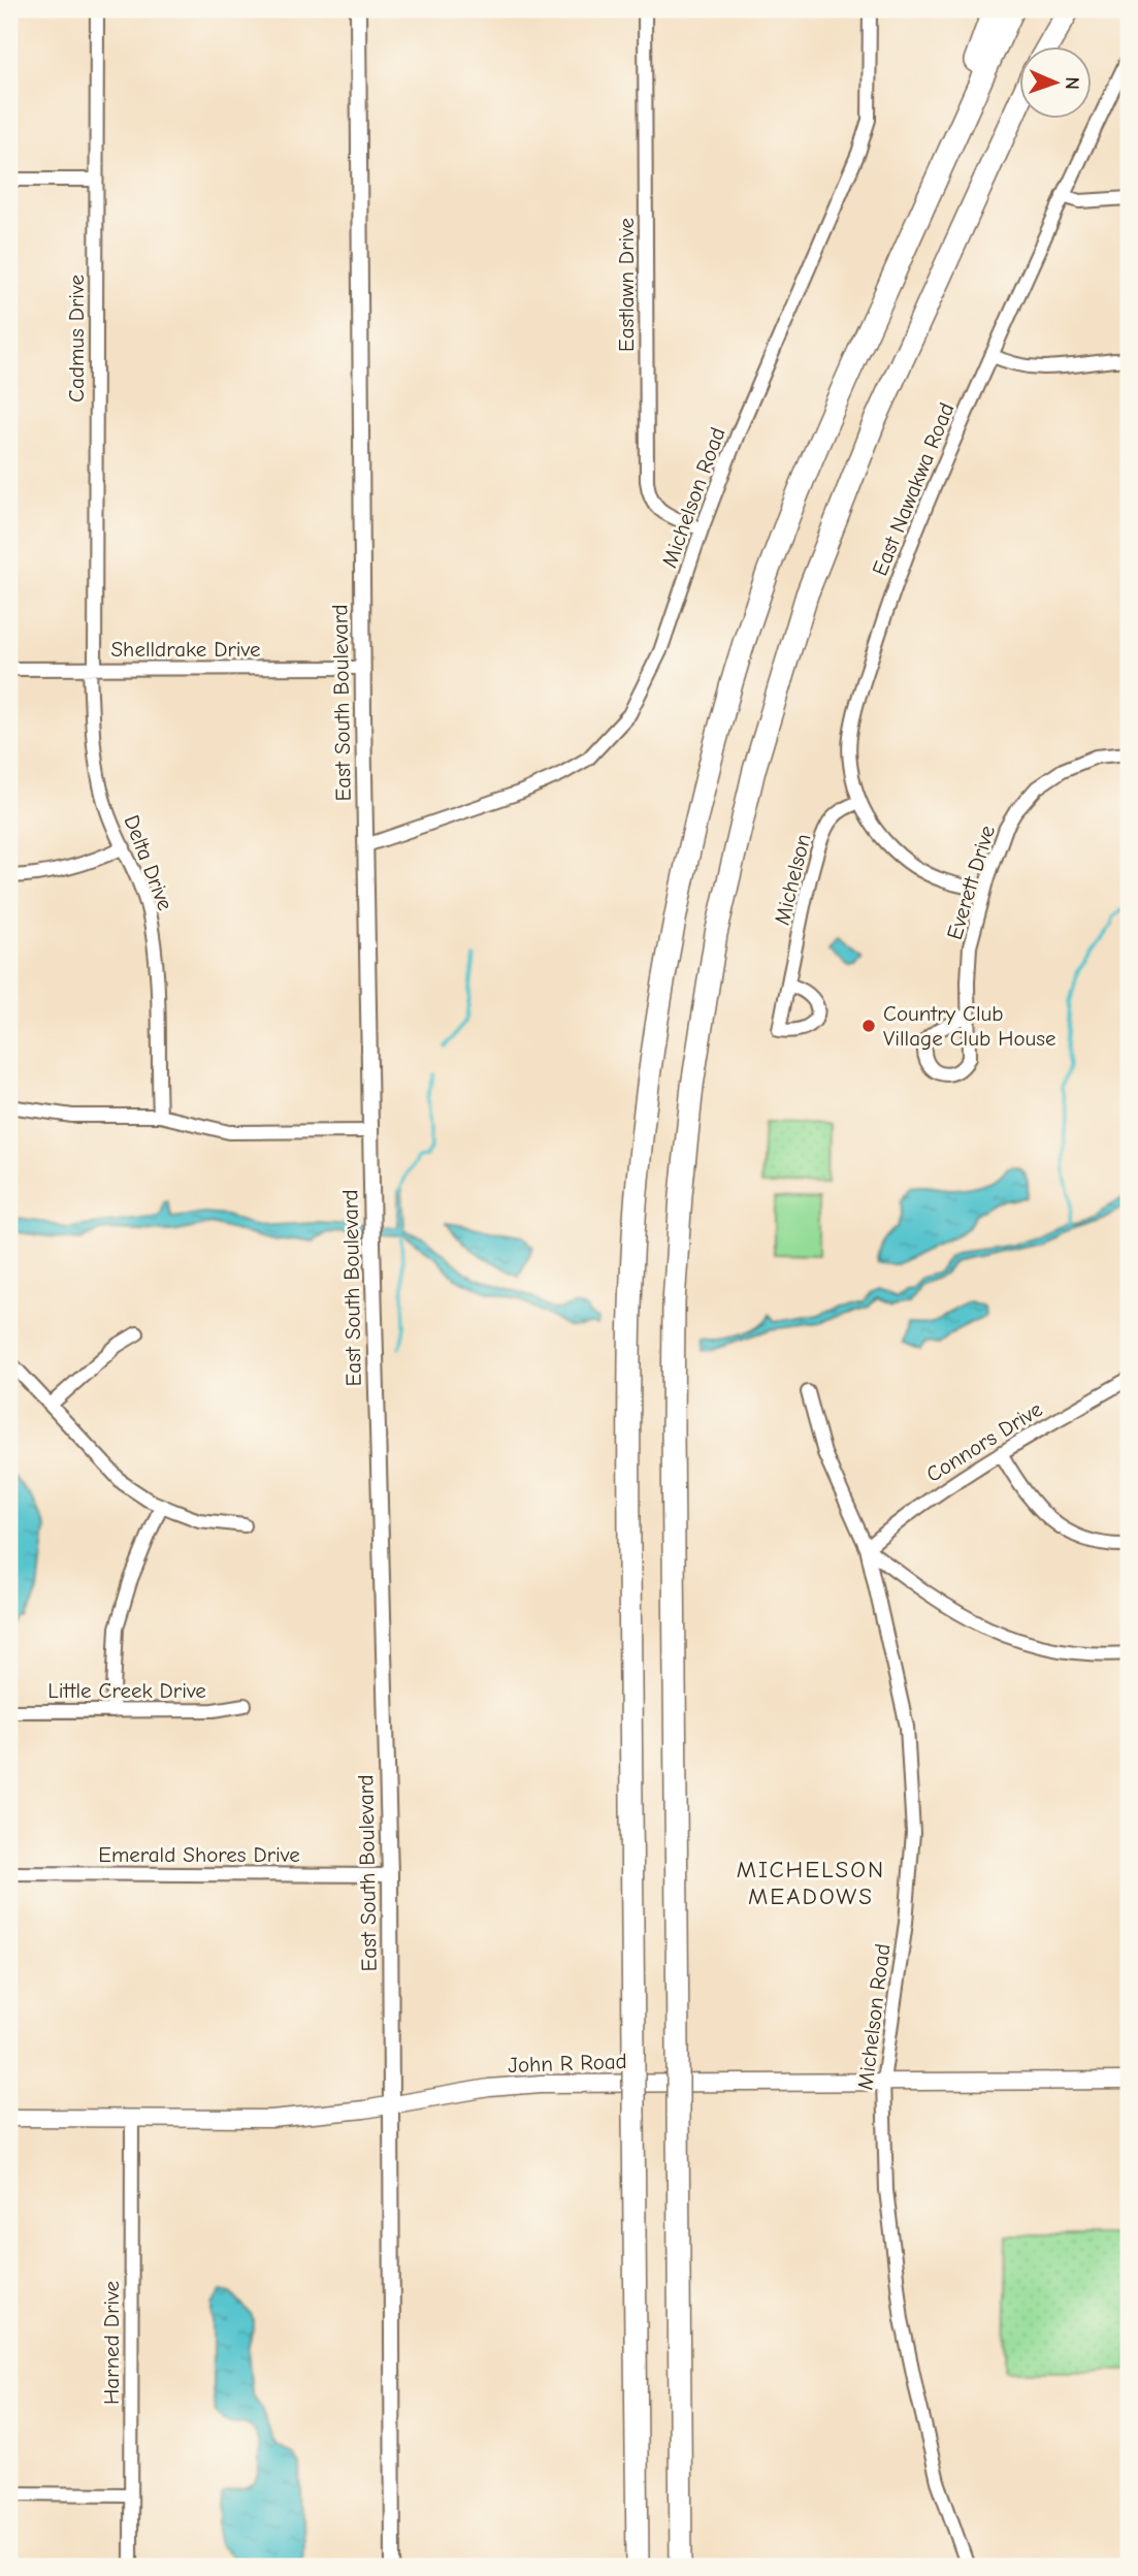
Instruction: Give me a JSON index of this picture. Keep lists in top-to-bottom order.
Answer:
{
  "streets": {
    "main road": ["John R Road"],
    "street": [
      "Eastlawn Drive",
      "Cadmus Drive",
      "East Nawakwa Road",
      "Michelson Road",
      "Shelldrake Drive",
      "East South Boulevard",
      "Delta Drive",
      "Michelson",
      "Everett Drive",
      "Connors Drive",
      "Little Creek Drive",
      "Emerald Shores Drive",
      "Harned Drive"
    ]
  },
  "crossings": [
    ["Eastlawn Drive", "Michelson Road"],
    ["Cadmus Drive", "Shelldrake Drive"],
    ["Cadmus Drive", "Delta Drive"],
    ["East Nawakwa Road", "Michelson"],
    ["East Nawakwa Road", "Everett Drive"],
    ["Michelson Road", "East South Boulevard"],
    ["Michelson Road", "Connors Drive"],
    ["Michelson Road", "John R Road"],
    ["Shelldrake Drive", "East South Boulevard"],
    ["Shelldrake Drive", "Delta Drive"],
    ["East South Boulevard", "Emerald Shores Drive"],
    ["East South Boulevard", "John R Road"],
    ["John R Road", "Harned Drive"]
  ],
  "districts": ["MICHELSON MEADOWS"],
  "places": ["Country Club Village Club House"],
  "north": "right"
}
